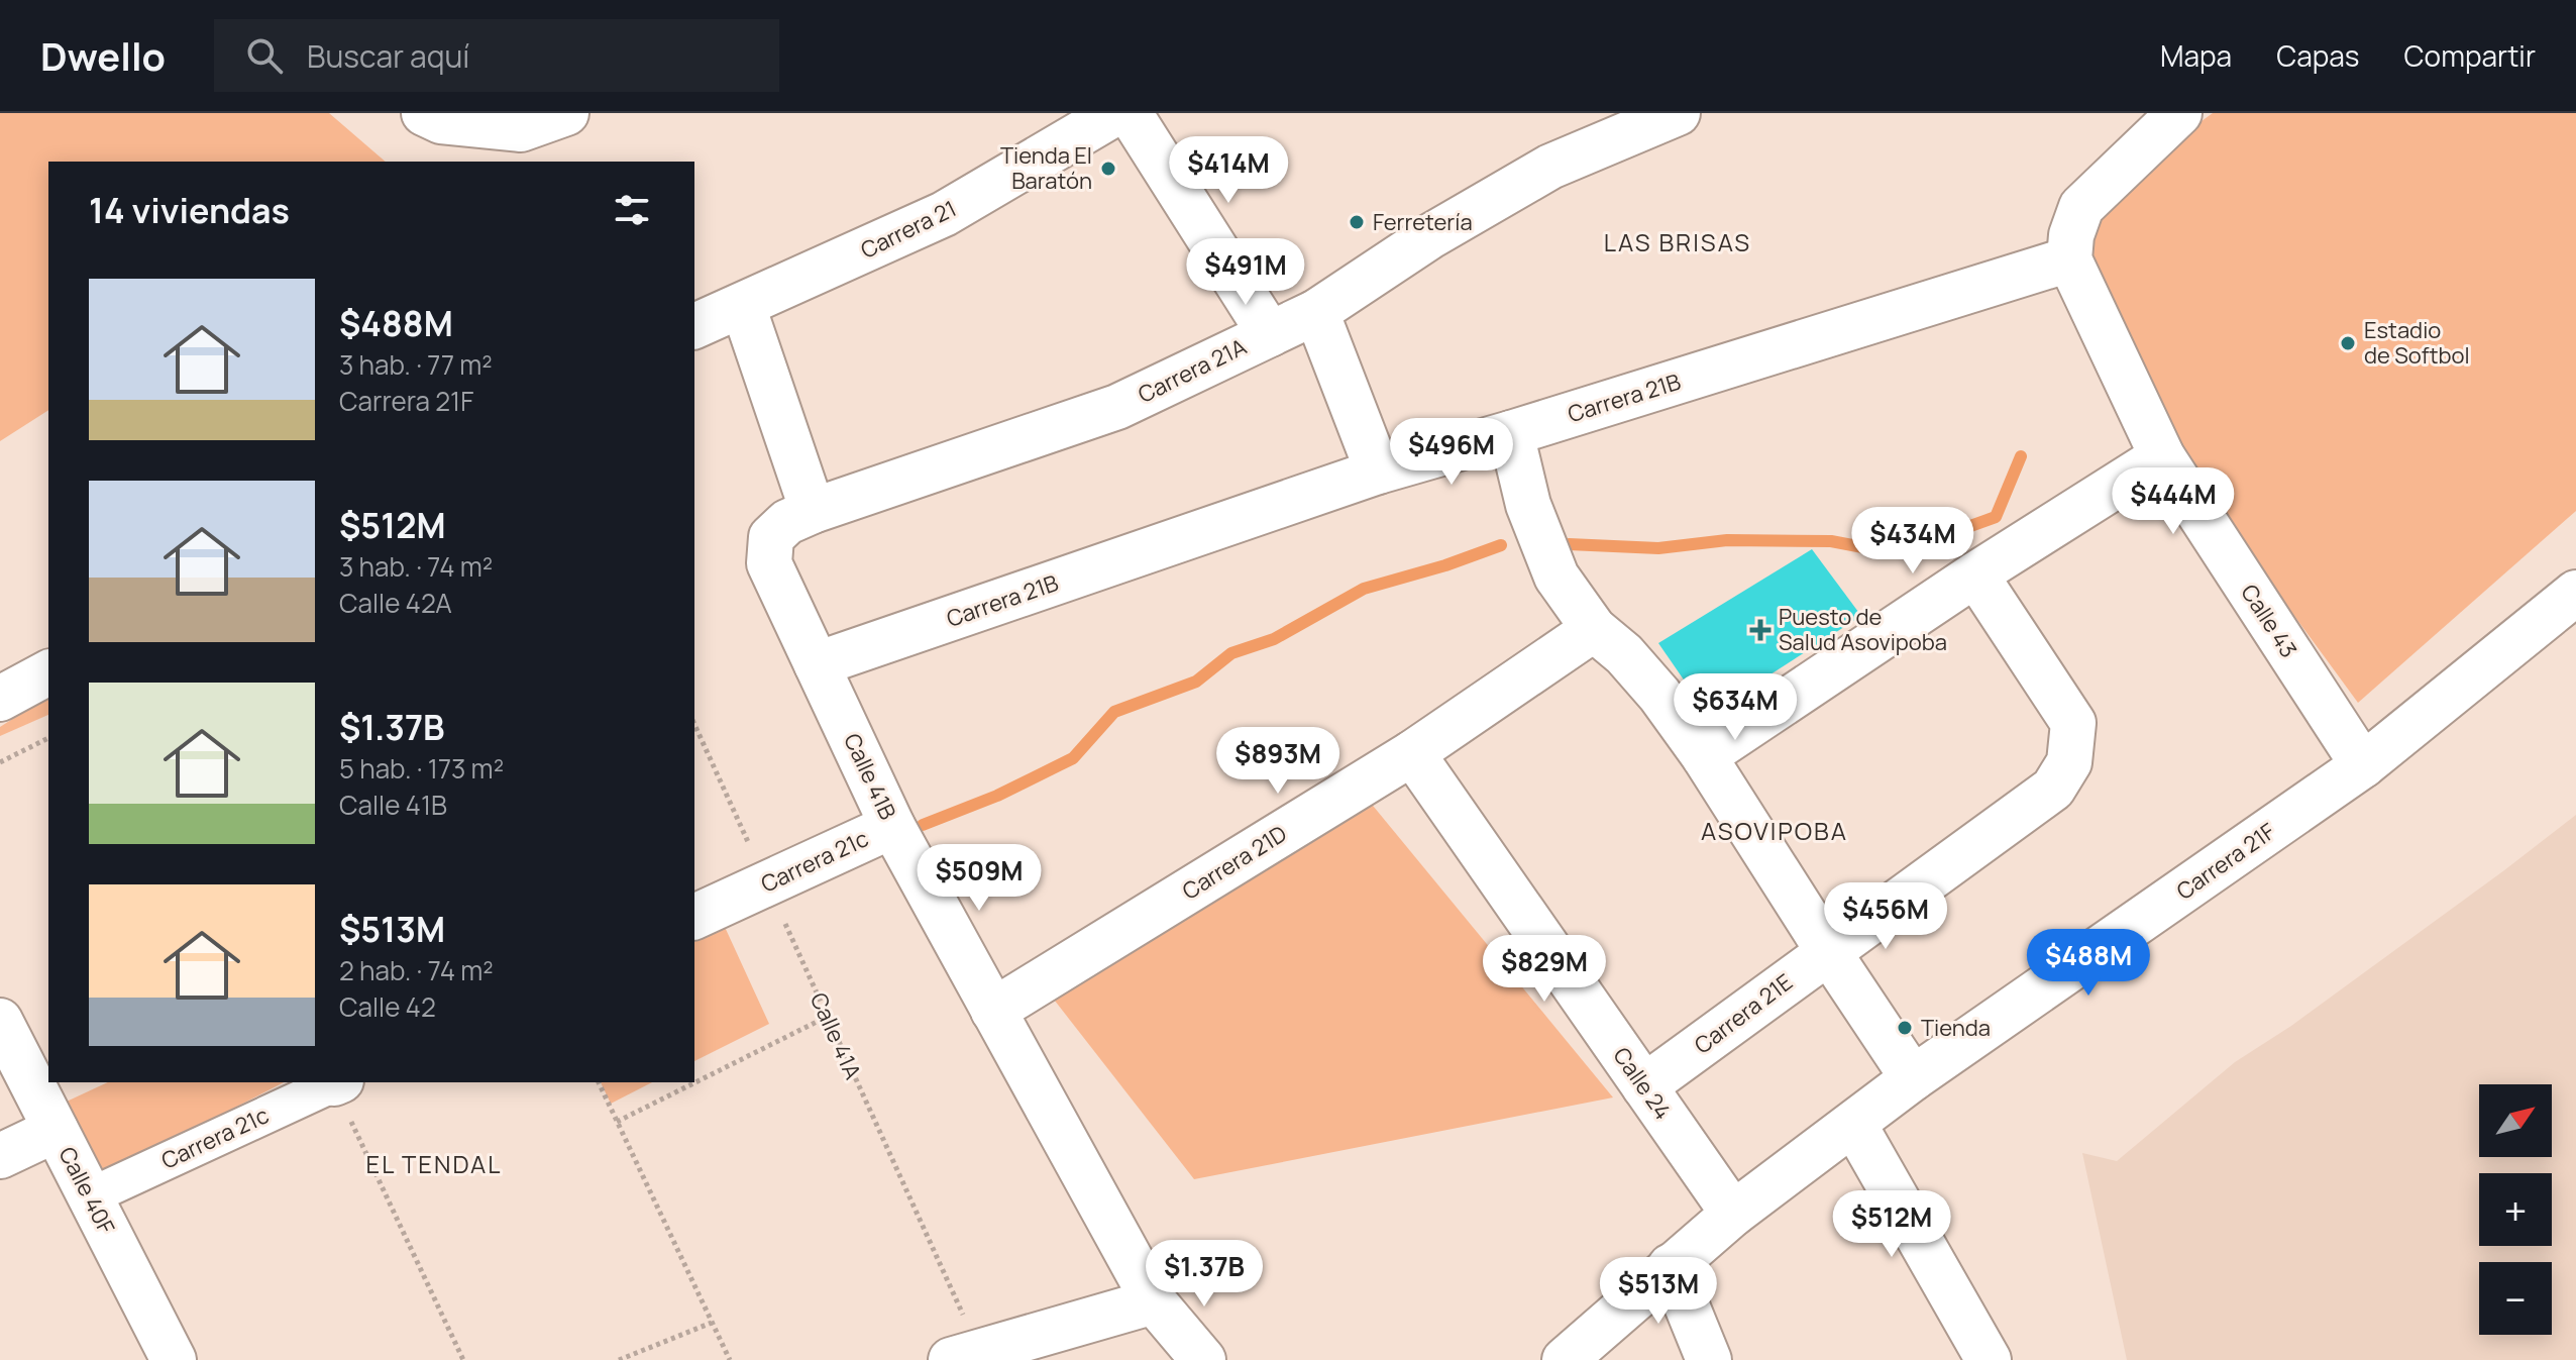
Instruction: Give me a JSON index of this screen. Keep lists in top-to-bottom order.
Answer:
{
  "streets": {
    "street": [
      "Carrera 21",
      "Carrera 21A",
      "Carrera 21B",
      "Calle 43",
      "Calle 41B",
      "Carrera 21c",
      "Carrera 21F",
      "Carrera 21D",
      "Carrera 21E",
      "Calle 24",
      "Calle 40F"
    ],
    "path": ["Calle 41A"]
  },
  "crossings": [
    ["Carrera 21A", "Calle 41B"],
    ["Carrera 21B", "Calle 43"],
    ["Carrera 21B", "Calle 41B"],
    ["Calle 43", "Carrera 21F"],
    ["Calle 41B", "Carrera 21c"],
    ["Calle 41B", "Carrera 21D"],
    ["Carrera 21c", "Calle 41A"],
    ["Carrera 21c", "Calle 40F"],
    ["Carrera 21F", "Calle 24"],
    ["Carrera 21D", "Calle 24"],
    ["Carrera 21E", "Calle 24"]
  ],
  "districts": ["LAS BRISAS", "ASOVIPOBA", "EL TENDAL"],
  "places": {
    "other": [
      "Tienda El Baratón",
      "Ferretería",
      "Estadio de Softbol",
      "Tienda"
    ],
    "health": ["Puesto de Salud Asovipoba"]
  },
  "north": "top right",
  "page": {
    "header": "Dwello",
    "search": "Buscar aquí",
    "nav": ["Mapa", "Capas", "Compartir"],
    "price": [
      "$414M",
      "$491M",
      "$496M",
      "$444M",
      "$434M",
      "$634M",
      "$893M",
      "$509M",
      "$456M",
      "$488M",
      "$829M",
      "$512M",
      "$1.37B",
      "$513M"
    ],
    "heading": "14 viviendas",
    "list": [
      {
        "name": "$488M",
        "note": "3 hab. · 77 m² · Carrera 21F"
      },
      {
        "name": "$512M",
        "note": "3 hab. · 74 m² · Calle 42A"
      },
      {
        "name": "$1.37B",
        "note": "5 hab. · 173 m² · Calle 41B"
      },
      {
        "name": "$513M",
        "note": "2 hab. · 74 m² · Calle 42"
      }
    ],
    "map_buttons": ["+", "−"]
  }
}
